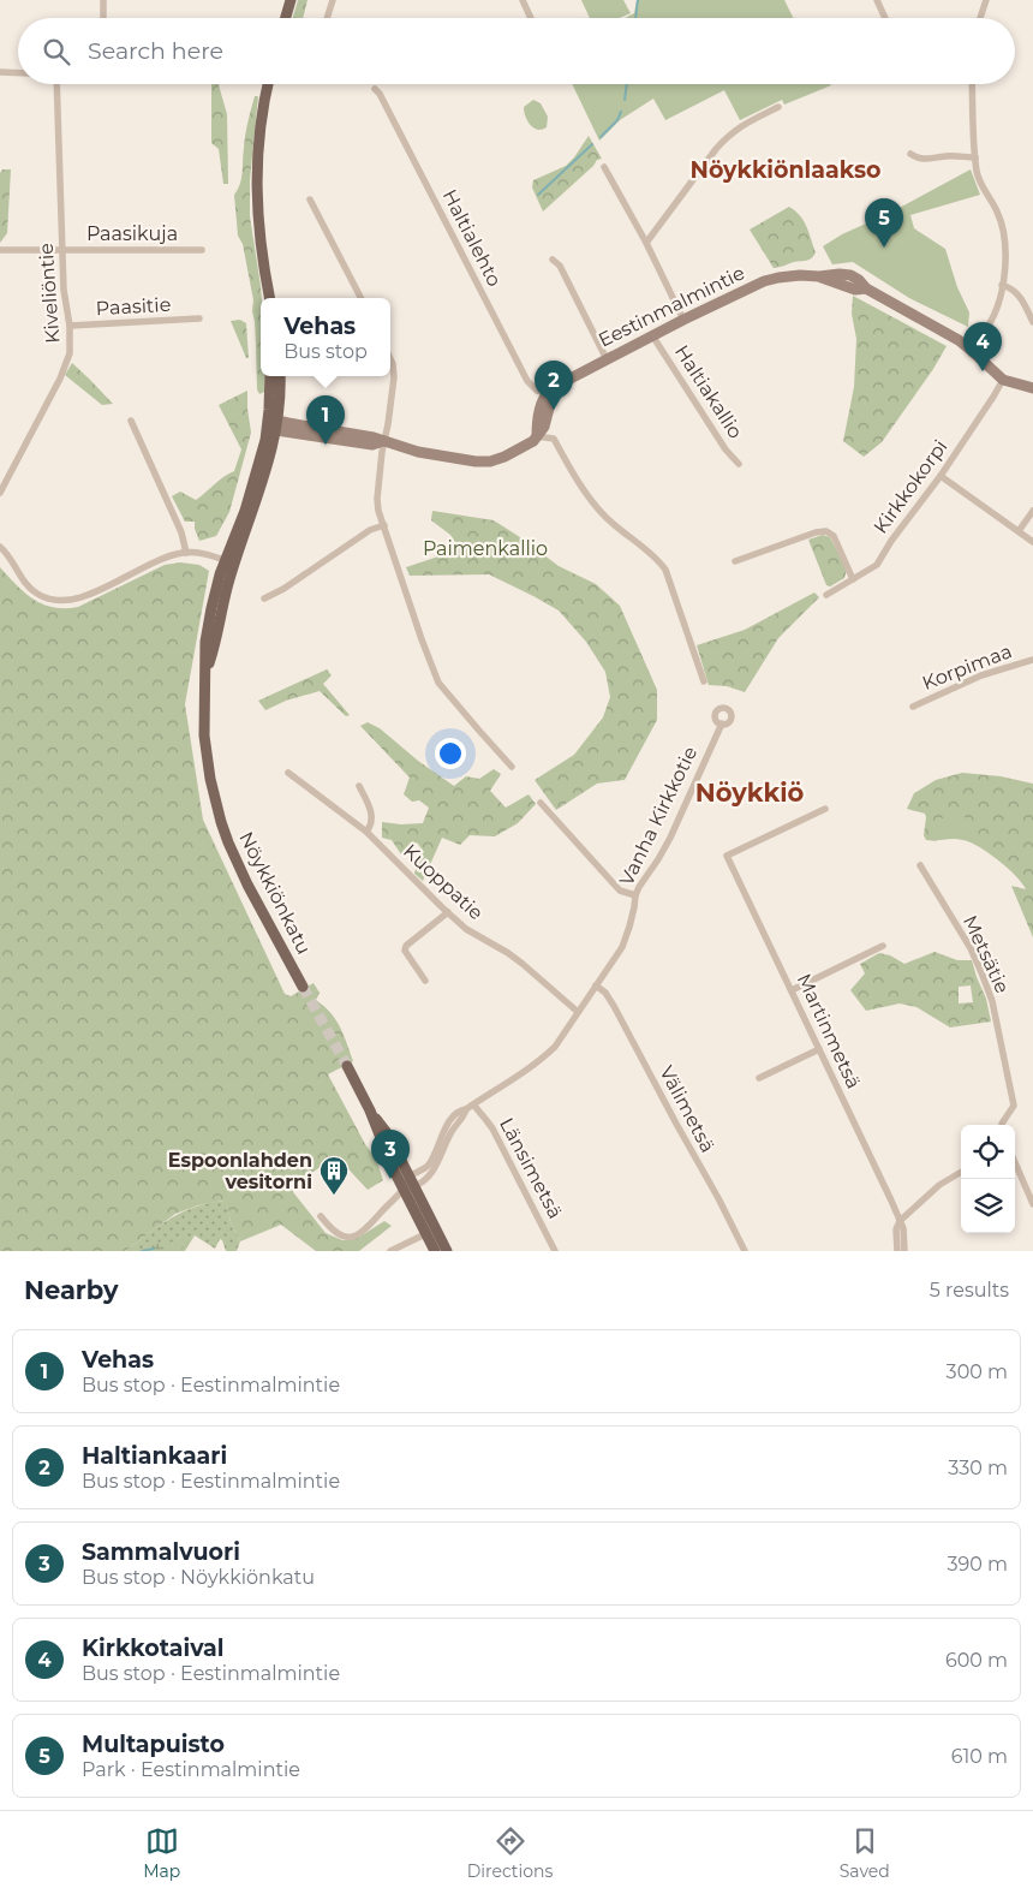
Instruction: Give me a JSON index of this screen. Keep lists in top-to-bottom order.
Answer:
{
  "streets": {
    "main road": ["Nöykkiönkatu"],
    "street": [
      "Paasikuja",
      "Haltialehto",
      "Kiveliöntie",
      "Paasitie",
      "Eestinmalmintie",
      "Haltiakallio",
      "Kirkkokorpi",
      "Korpimaa",
      "Vanha Kirkkotie",
      "Kuoppatie",
      "Metsätie",
      "Martinmetsä",
      "Välimetsä",
      "Länsimetsä"
    ]
  },
  "crossings": [
    ["Paasikuja", "Kiveliöntie"],
    ["Haltialehto", "Eestinmalmintie"],
    ["Kiveliöntie", "Paasitie"],
    ["Eestinmalmintie", "Haltiakallio"],
    ["Eestinmalmintie", "Kirkkokorpi"],
    ["Vanha Kirkkotie", "Kuoppatie"],
    ["Vanha Kirkkotie", "Välimetsä"],
    ["Vanha Kirkkotie", "Länsimetsä"]
  ],
  "districts": ["Nöykkiönlaakso", "Nöykkiö"],
  "parks": ["Paimenkallio"],
  "places": {
    "building": ["Espoonlahden vesitorni"]
  },
  "page": {
    "search": "Search here",
    "pins": [
      "5",
      "4",
      "2",
      "1",
      "3"
    ],
    "popup": ["Vehas", "Bus stop"],
    "heading": ["Nearby", "5 results"],
    "list": [
      {
        "mark": "1",
        "name": "Vehas",
        "note": "Bus stop · Eestinmalmintie",
        "value": "300 m"
      },
      {
        "mark": "2",
        "name": "Haltiankaari",
        "note": "Bus stop · Eestinmalmintie",
        "value": "330 m"
      },
      {
        "mark": "3",
        "name": "Sammalvuori",
        "note": "Bus stop · Nöykkiönkatu",
        "value": "390 m"
      },
      {
        "mark": "4",
        "name": "Kirkkotaival",
        "note": "Bus stop · Eestinmalmintie",
        "value": "600 m"
      },
      {
        "mark": "5",
        "name": "Multapuisto",
        "note": "Park · Eestinmalmintie",
        "value": "610 m"
      }
    ],
    "nav": ["Map", "Directions", "Saved"]
  }
}
